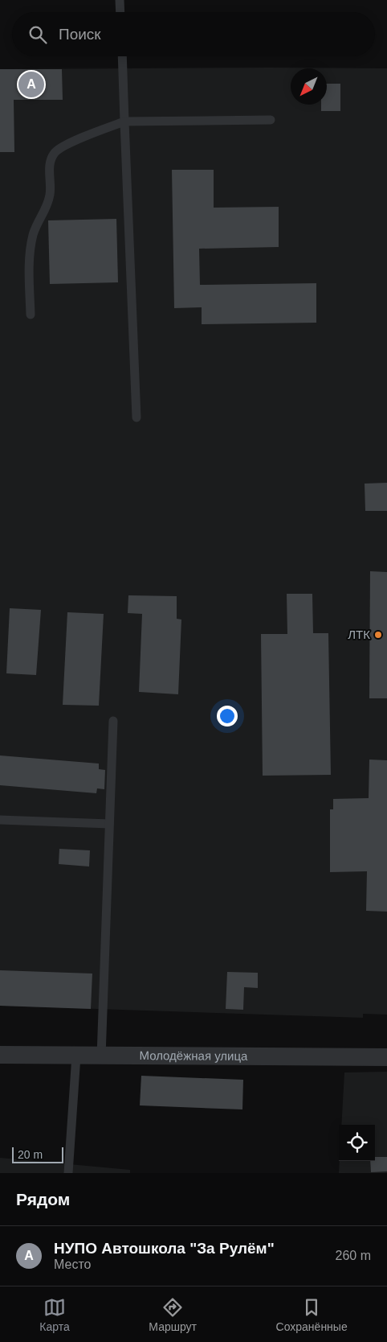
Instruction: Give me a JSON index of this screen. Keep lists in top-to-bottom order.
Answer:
{
  "streets": {
    "street": ["Молодёжная улица"]
  },
  "places": ["ЛТК"],
  "scale_bar": "20 m",
  "north": "bottom left",
  "page": {
    "search": "Поиск",
    "pins": "A",
    "scale": "20 m",
    "heading": "Рядом",
    "list": [
      {
        "mark": "A",
        "name": "НУПО Автошкола \"За Рулём\"",
        "note": "Место",
        "value": "260 m"
      }
    ],
    "nav": ["Карта", "Маршрут", "Сохранённые"]
  }
}
